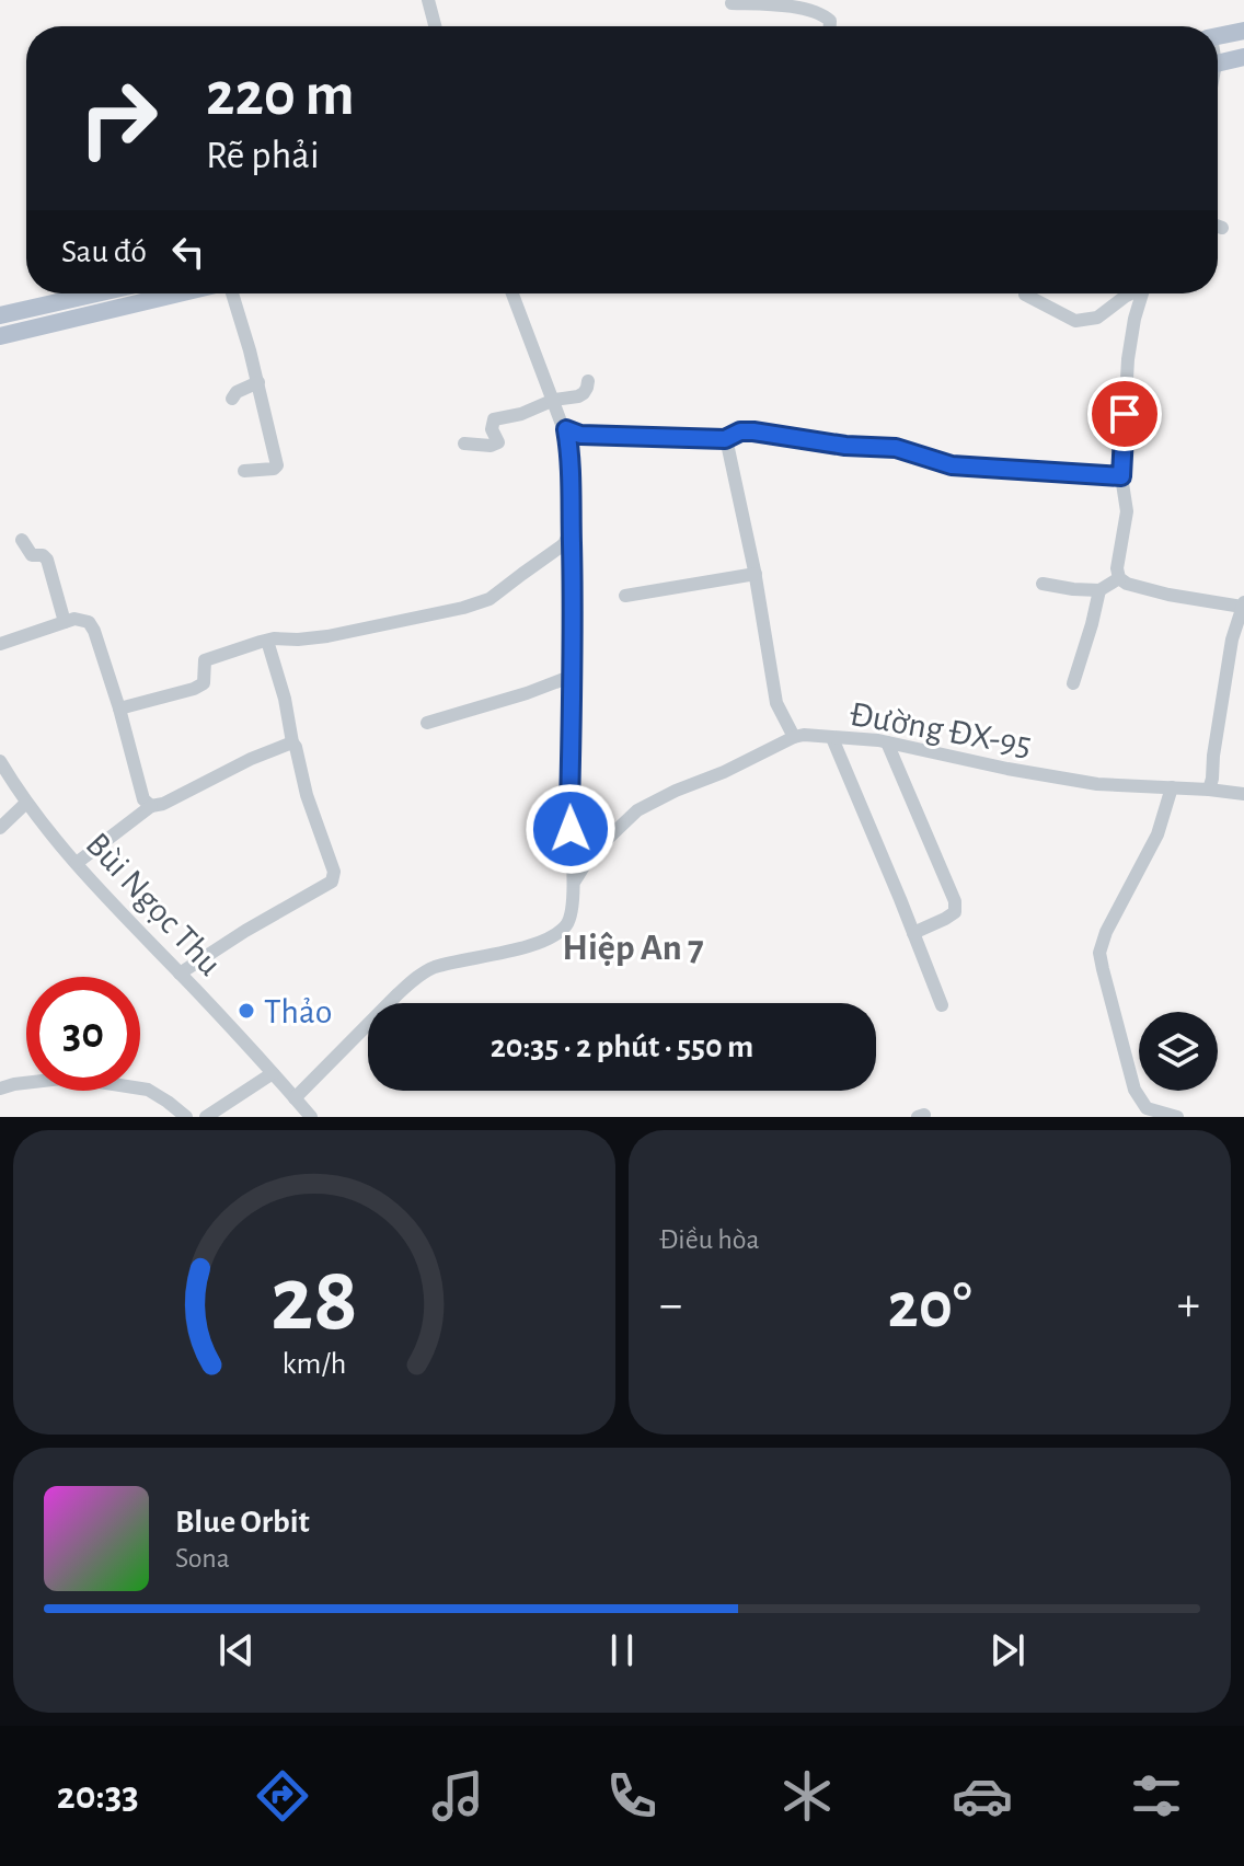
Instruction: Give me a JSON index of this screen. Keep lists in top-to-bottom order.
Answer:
{
  "streets": {
    "street": ["Đường ĐX-95", "Bùi Ngọc Thu"]
  },
  "crossings": [
    ["Đường ĐX-95", "Bùi Ngọc Thu"]
  ],
  "districts": ["Hiệp An 7"],
  "places": ["Thảo"],
  "page": {
    "turn": ["220 m", "Rẽ phải"],
    "then": "Sau đó",
    "limit": "30",
    "trip": "20:35 · 2 phút · 550 m",
    "tile": "Điều hòa",
    "heat": ["−", "20°", "+"],
    "song": ["Blue Orbit", "Sona"],
    "tabs": "20:33",
    "gauge": ["28", "km/h"]
  }
}
